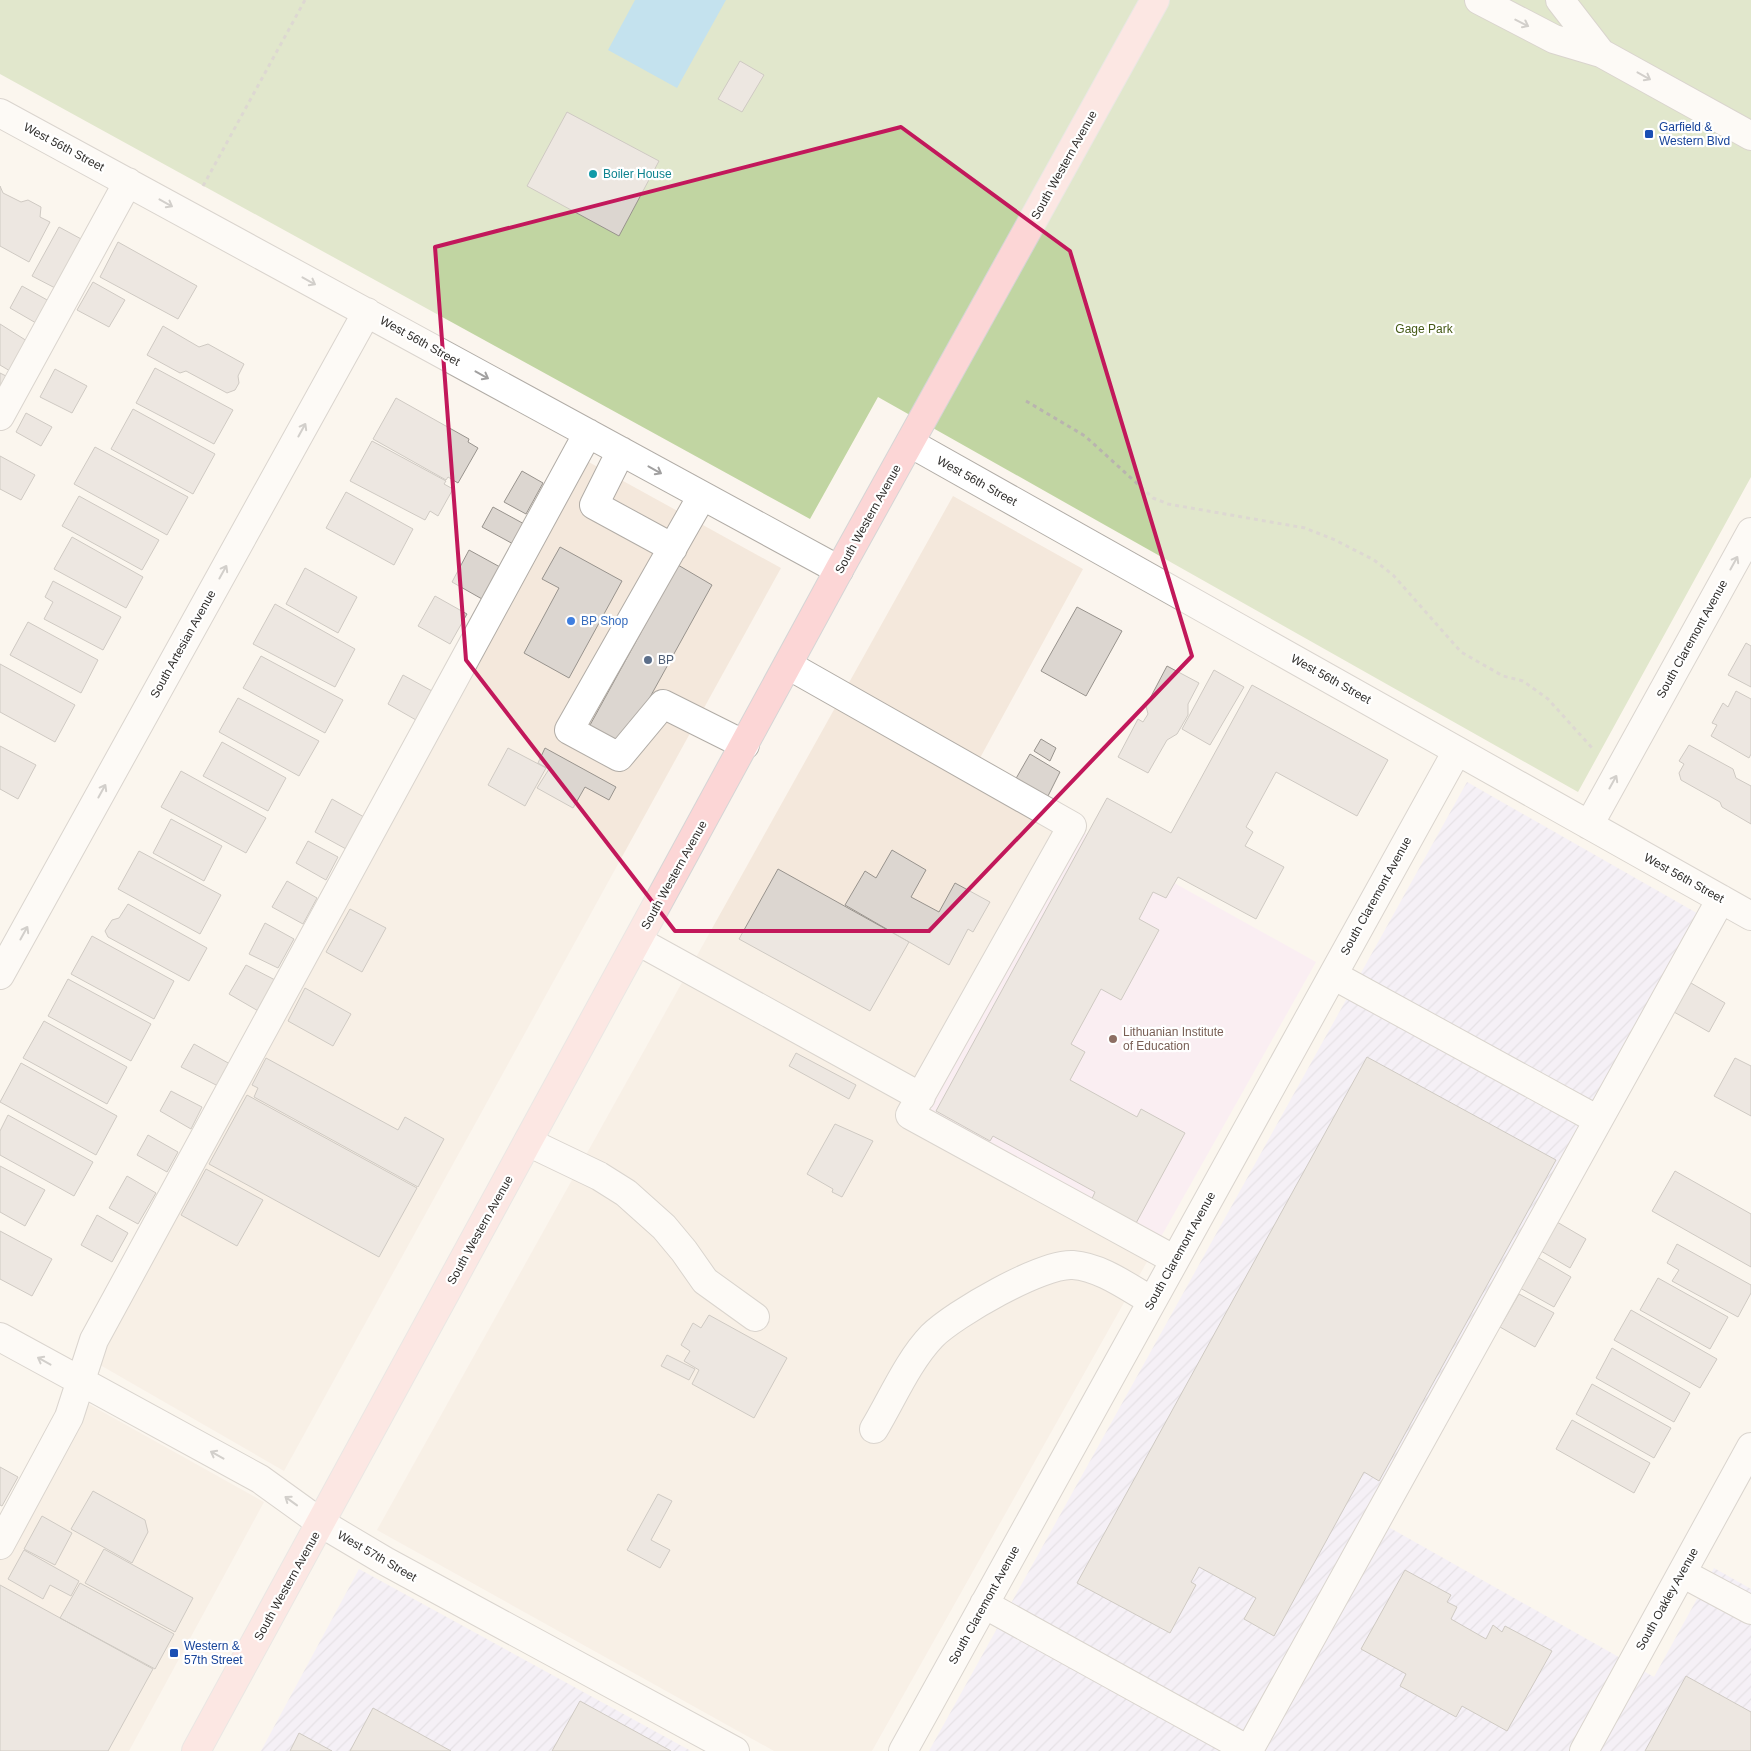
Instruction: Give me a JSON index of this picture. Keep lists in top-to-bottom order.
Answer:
{
  "streets": {
    "main road": ["South Western Avenue"],
    "street": [
      "West 56th Street",
      "South Claremont Avenue",
      "South Artesian Avenue",
      "West 57th Street",
      "South Oakley Avenue"
    ]
  },
  "crossings": [
    ["West 56th Street", "South Western Avenue"],
    ["West 56th Street", "South Claremont Avenue"],
    ["West 56th Street", "South Artesian Avenue"],
    ["South Western Avenue", "West 57th Street"]
  ],
  "one_way": ["South Artesian Avenue", "West 57th Street"],
  "parks": ["Gage Park"],
  "places": {
    "transit": ["Garfield & Western Blvd", "Western & 57th Street"],
    "other": [
      "Boiler House",
      "BP Shop",
      "BP",
      "Lithuanian Institute of Education"
    ]
  }
}
